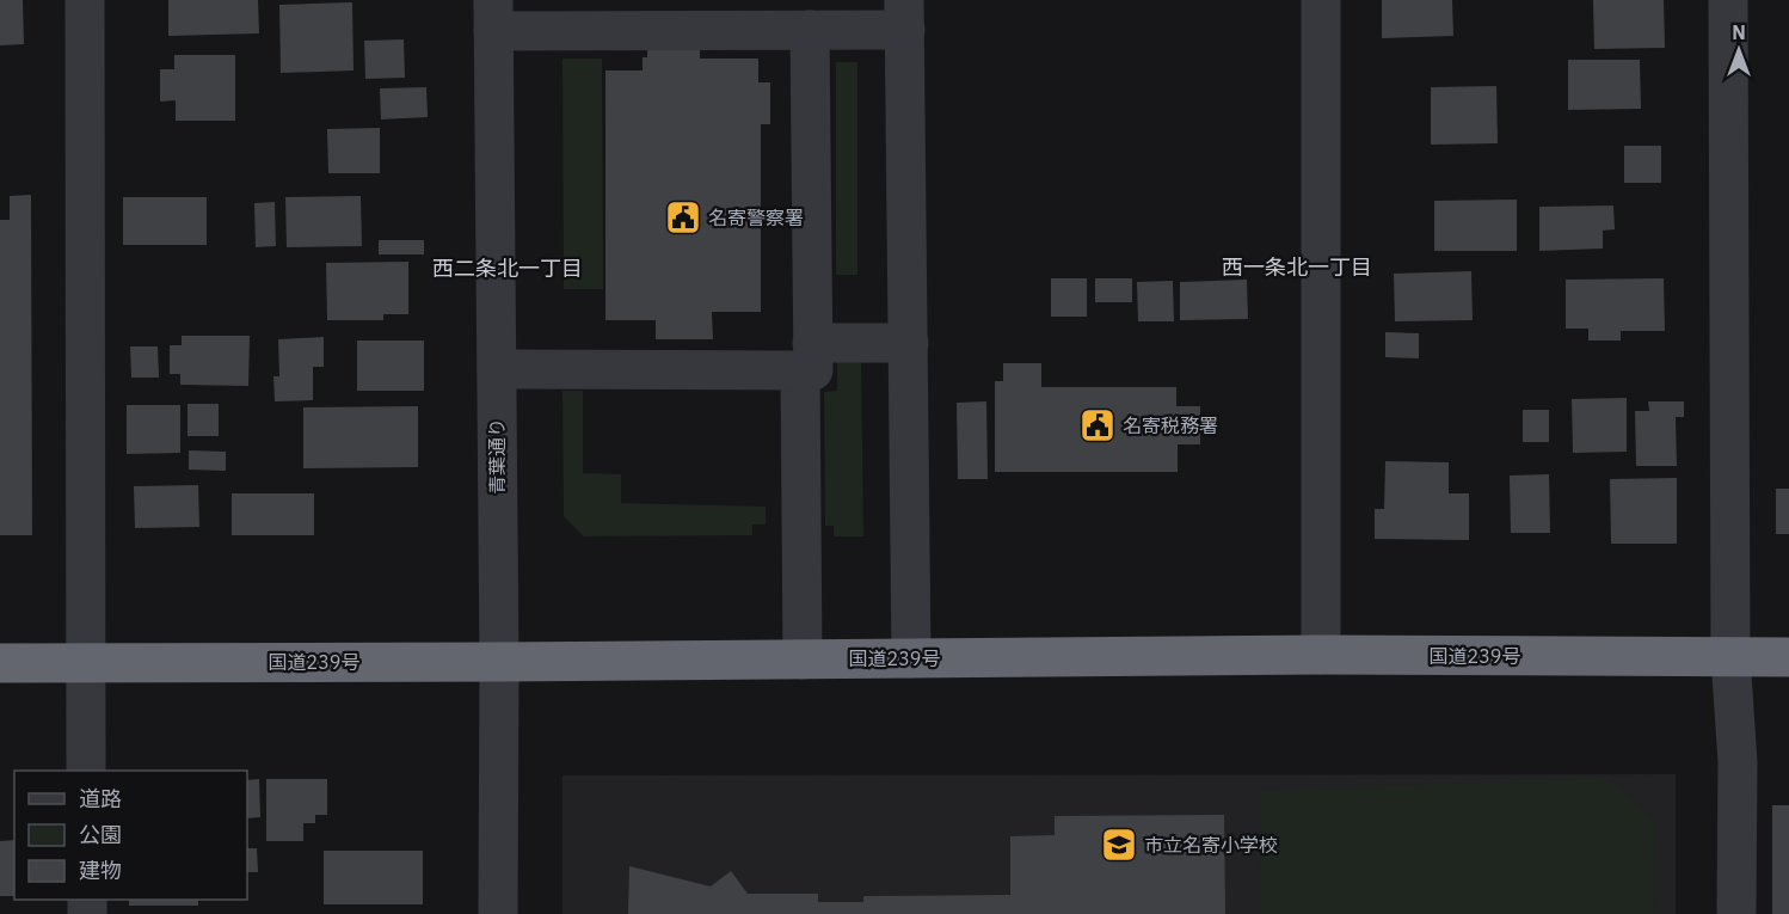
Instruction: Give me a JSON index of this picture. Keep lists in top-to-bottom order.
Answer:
{
  "streets": {
    "highway": ["国道239号"],
    "street": ["青葉通り"]
  },
  "crossings": [
    ["青葉通り", "国道239号"]
  ],
  "districts": ["西一条北一丁目", "西二条北一丁目"],
  "places": {
    "public building": ["名寄警察署", "名寄税務署"],
    "school or university": ["市立名寄小学校"]
  },
  "legend": ["道路", "公園", "建物"],
  "north": "top"
}
